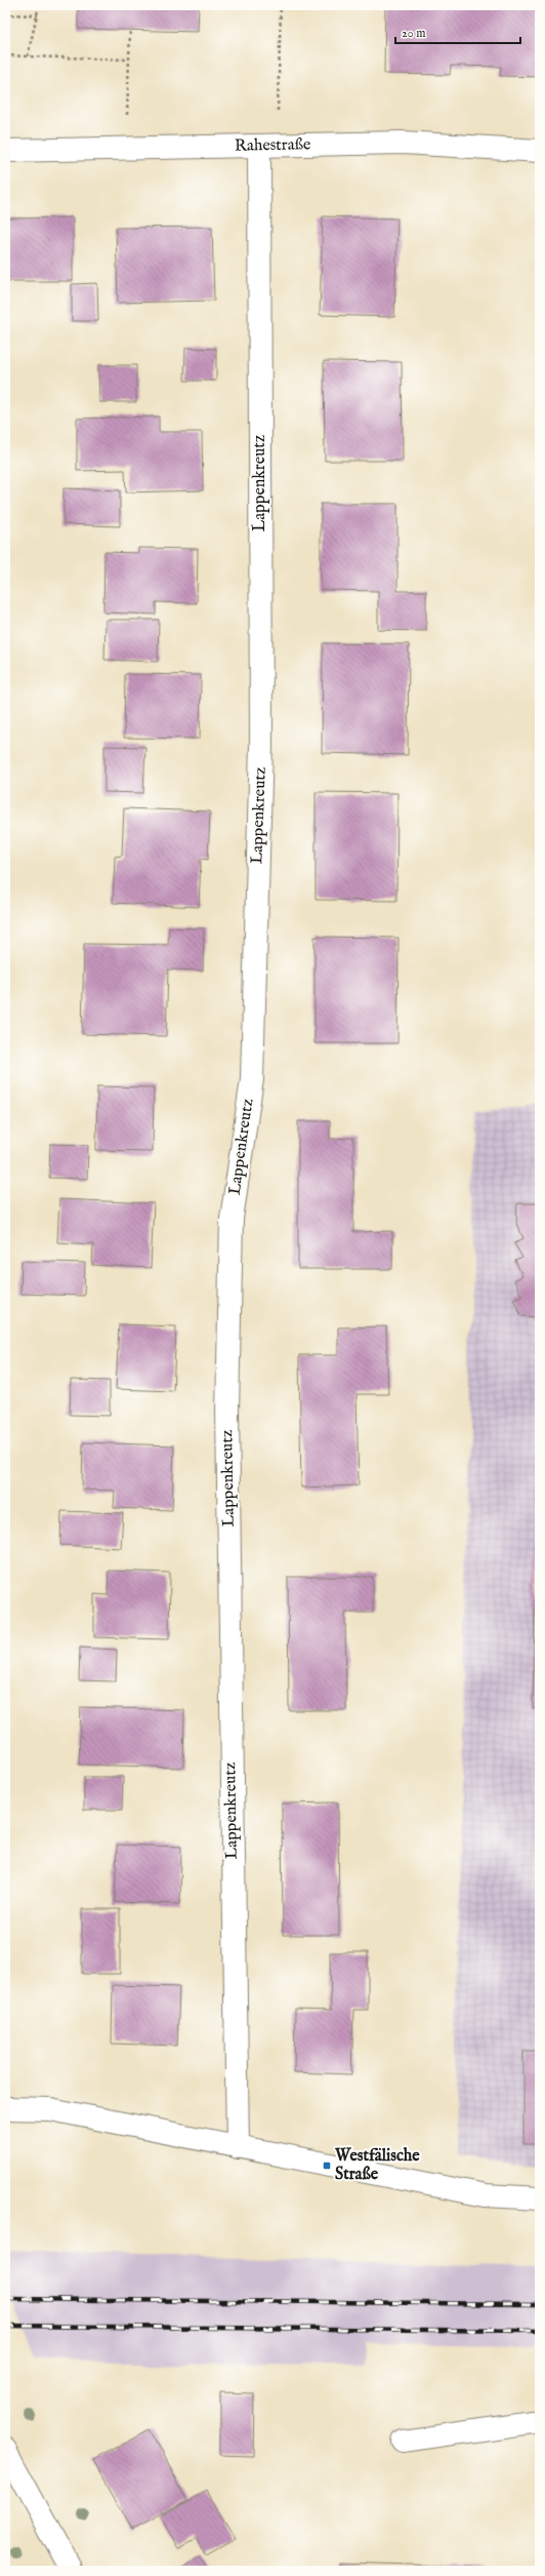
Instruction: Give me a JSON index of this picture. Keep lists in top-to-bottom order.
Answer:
{
  "streets": {
    "street": ["Rahestraße", "Lappenkreutz"]
  },
  "crossings": [
    ["Rahestraße", "Lappenkreutz"]
  ],
  "places": {
    "transit": ["Westfälische Straße"]
  },
  "scale_bar": "20 m"
}
